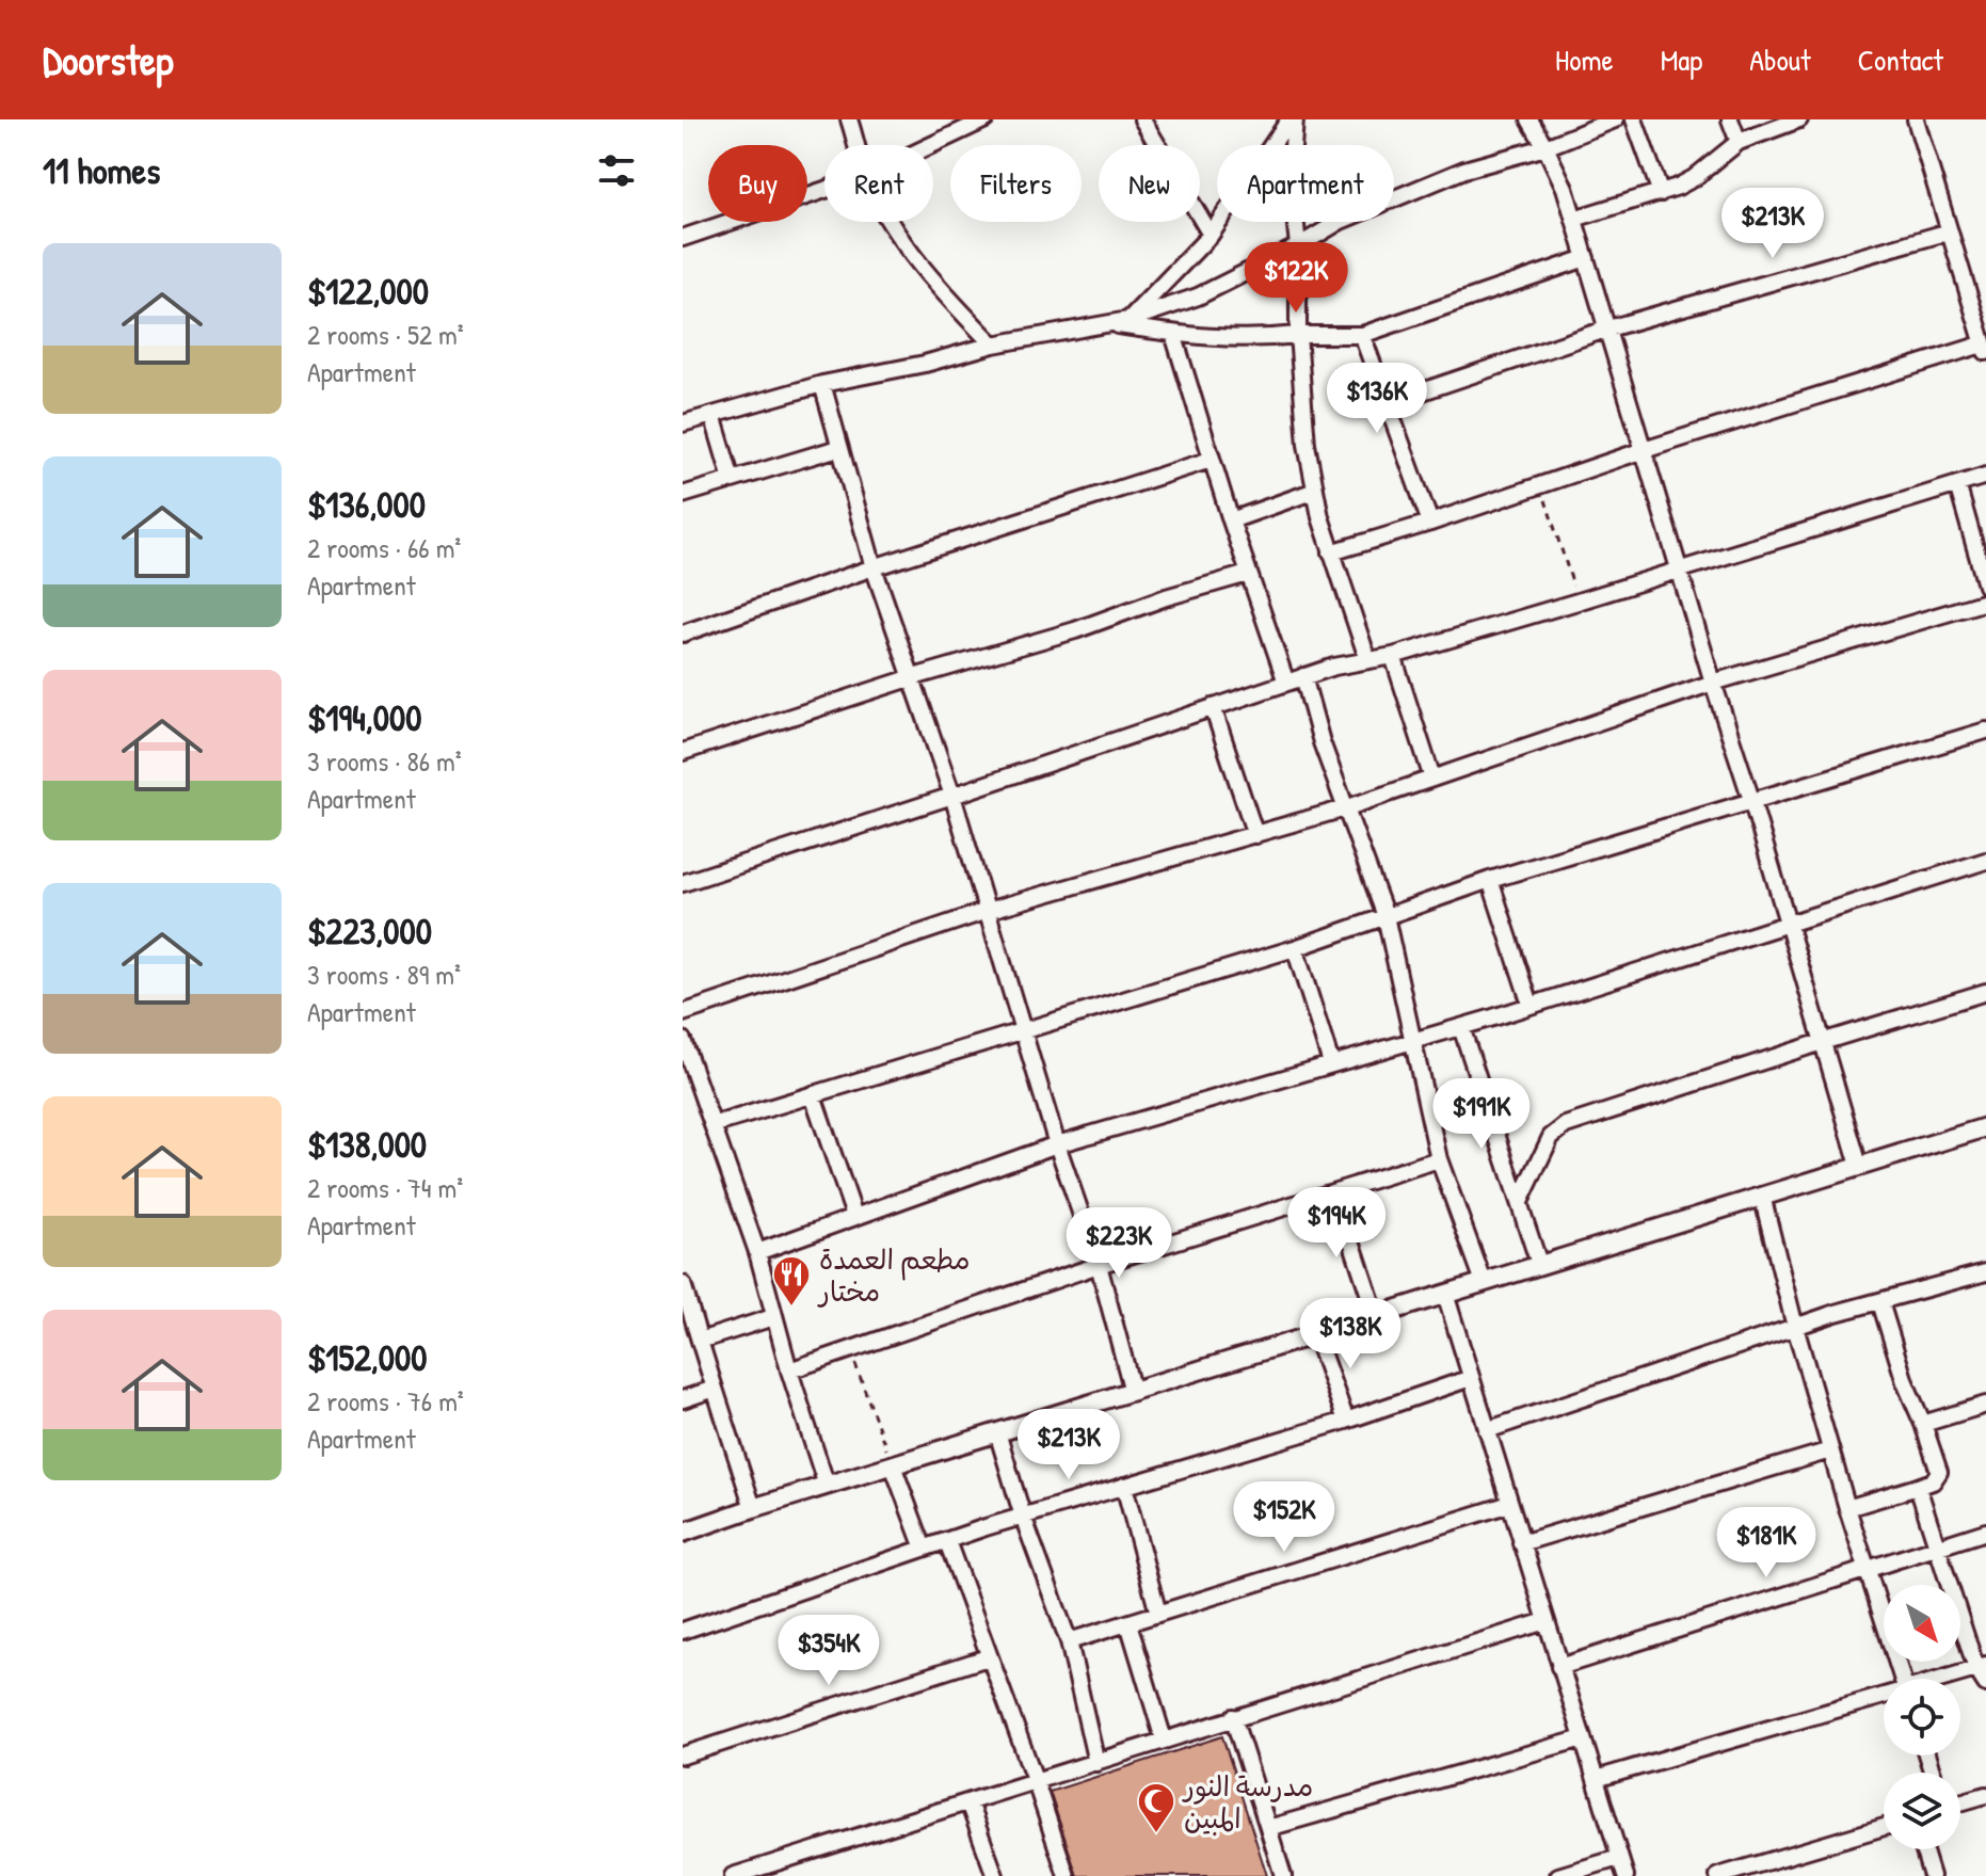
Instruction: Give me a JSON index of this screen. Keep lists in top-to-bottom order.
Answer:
{
  "places": {
    "restaurant": ["مطعم العمدة مختار"],
    "mosque": ["مدرسة النور المبين"]
  },
  "north": "bottom right",
  "page": {
    "header": "Doorstep",
    "nav": [
      "Home",
      "Map",
      "About",
      "Contact"
    ],
    "heading": "11 homes",
    "chip": [
      "Buy",
      "Rent",
      "Filters",
      "New",
      "Apartment"
    ],
    "price": [
      "$213K",
      "$122K",
      "$136K",
      "$191K",
      "$194K",
      "$223K",
      "$138K",
      "$213K",
      "$152K",
      "$181K",
      "$354K"
    ],
    "list": [
      {
        "name": "$122,000",
        "note": "2 rooms · 52 m² · Apartment"
      },
      {
        "name": "$136,000",
        "note": "2 rooms · 66 m² · Apartment"
      },
      {
        "name": "$194,000",
        "note": "3 rooms · 86 m² · Apartment"
      },
      {
        "name": "$223,000",
        "note": "3 rooms · 89 m² · Apartment"
      },
      {
        "name": "$138,000",
        "note": "2 rooms · 74 m² · Apartment"
      },
      {
        "name": "$152,000",
        "note": "2 rooms · 76 m² · Apartment"
      }
    ]
  }
}
